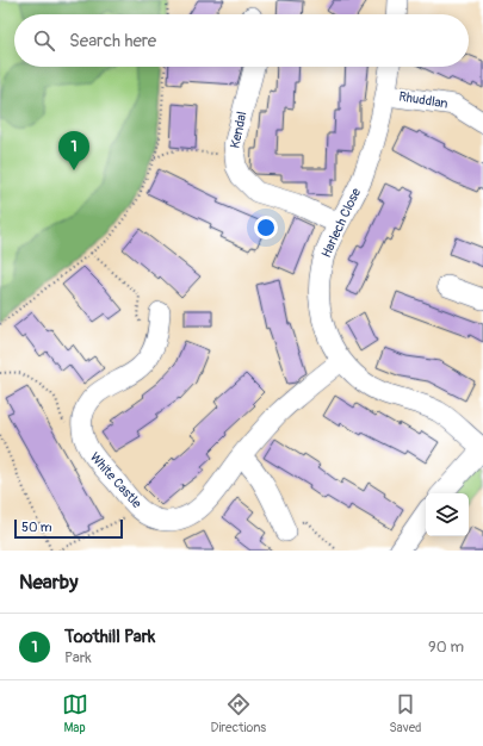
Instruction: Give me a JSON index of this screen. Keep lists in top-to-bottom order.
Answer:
{
  "streets": {
    "street": [
      "Rhuddlan",
      "Kendal",
      "Harlech Close",
      "White Castle"
    ]
  },
  "crossings": [
    ["Rhuddlan", "Harlech Close"],
    ["Kendal", "Harlech Close"],
    ["Harlech Close", "White Castle"]
  ],
  "scale_bar": "50 m",
  "page": {
    "search": "Search here",
    "pins": "1",
    "scale": "50 m",
    "heading": "Nearby",
    "list": [
      {
        "mark": "1",
        "name": "Toothill Park",
        "note": "Park",
        "value": "90 m"
      }
    ],
    "nav": ["Map", "Directions", "Saved"]
  }
}
